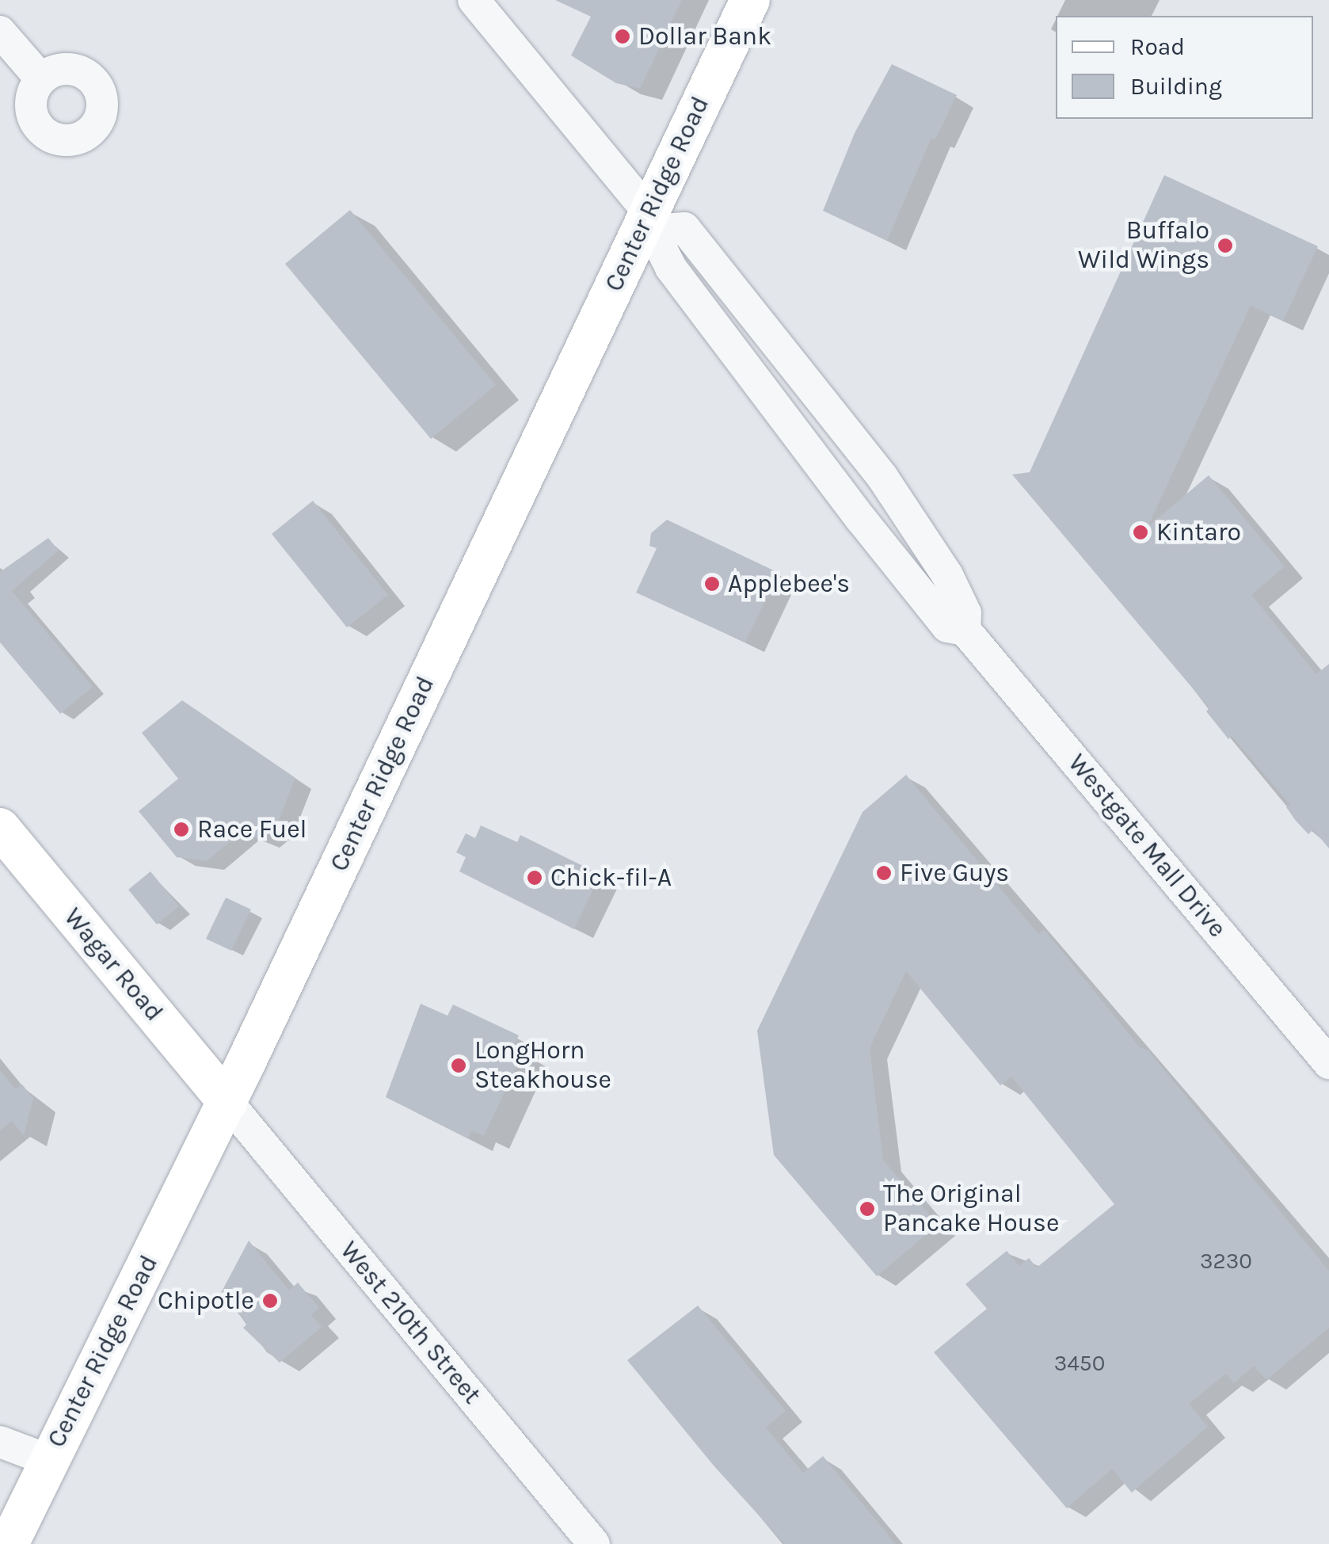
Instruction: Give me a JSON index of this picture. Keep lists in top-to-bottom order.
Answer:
{
  "streets": {
    "main road": ["Center Ridge Road", "Wagar Road"],
    "street": ["Westgate Mall Drive", "West 210th Street"]
  },
  "crossings": [
    ["Center Ridge Road", "Westgate Mall Drive"],
    ["Center Ridge Road", "Wagar Road"],
    ["Center Ridge Road", "West 210th Street"],
    ["Wagar Road", "West 210th Street"]
  ],
  "places": [
    "Dollar Bank",
    "Buffalo Wild Wings",
    "Kintaro",
    "Applebee's",
    "Race Fuel",
    "Five Guys",
    "Chick-fil-A",
    "LongHorn Steakhouse",
    "The Original Pancake House",
    "Chipotle"
  ],
  "house_numbers": ["3230", "3450"],
  "legend": ["Road", "Building"]
}
